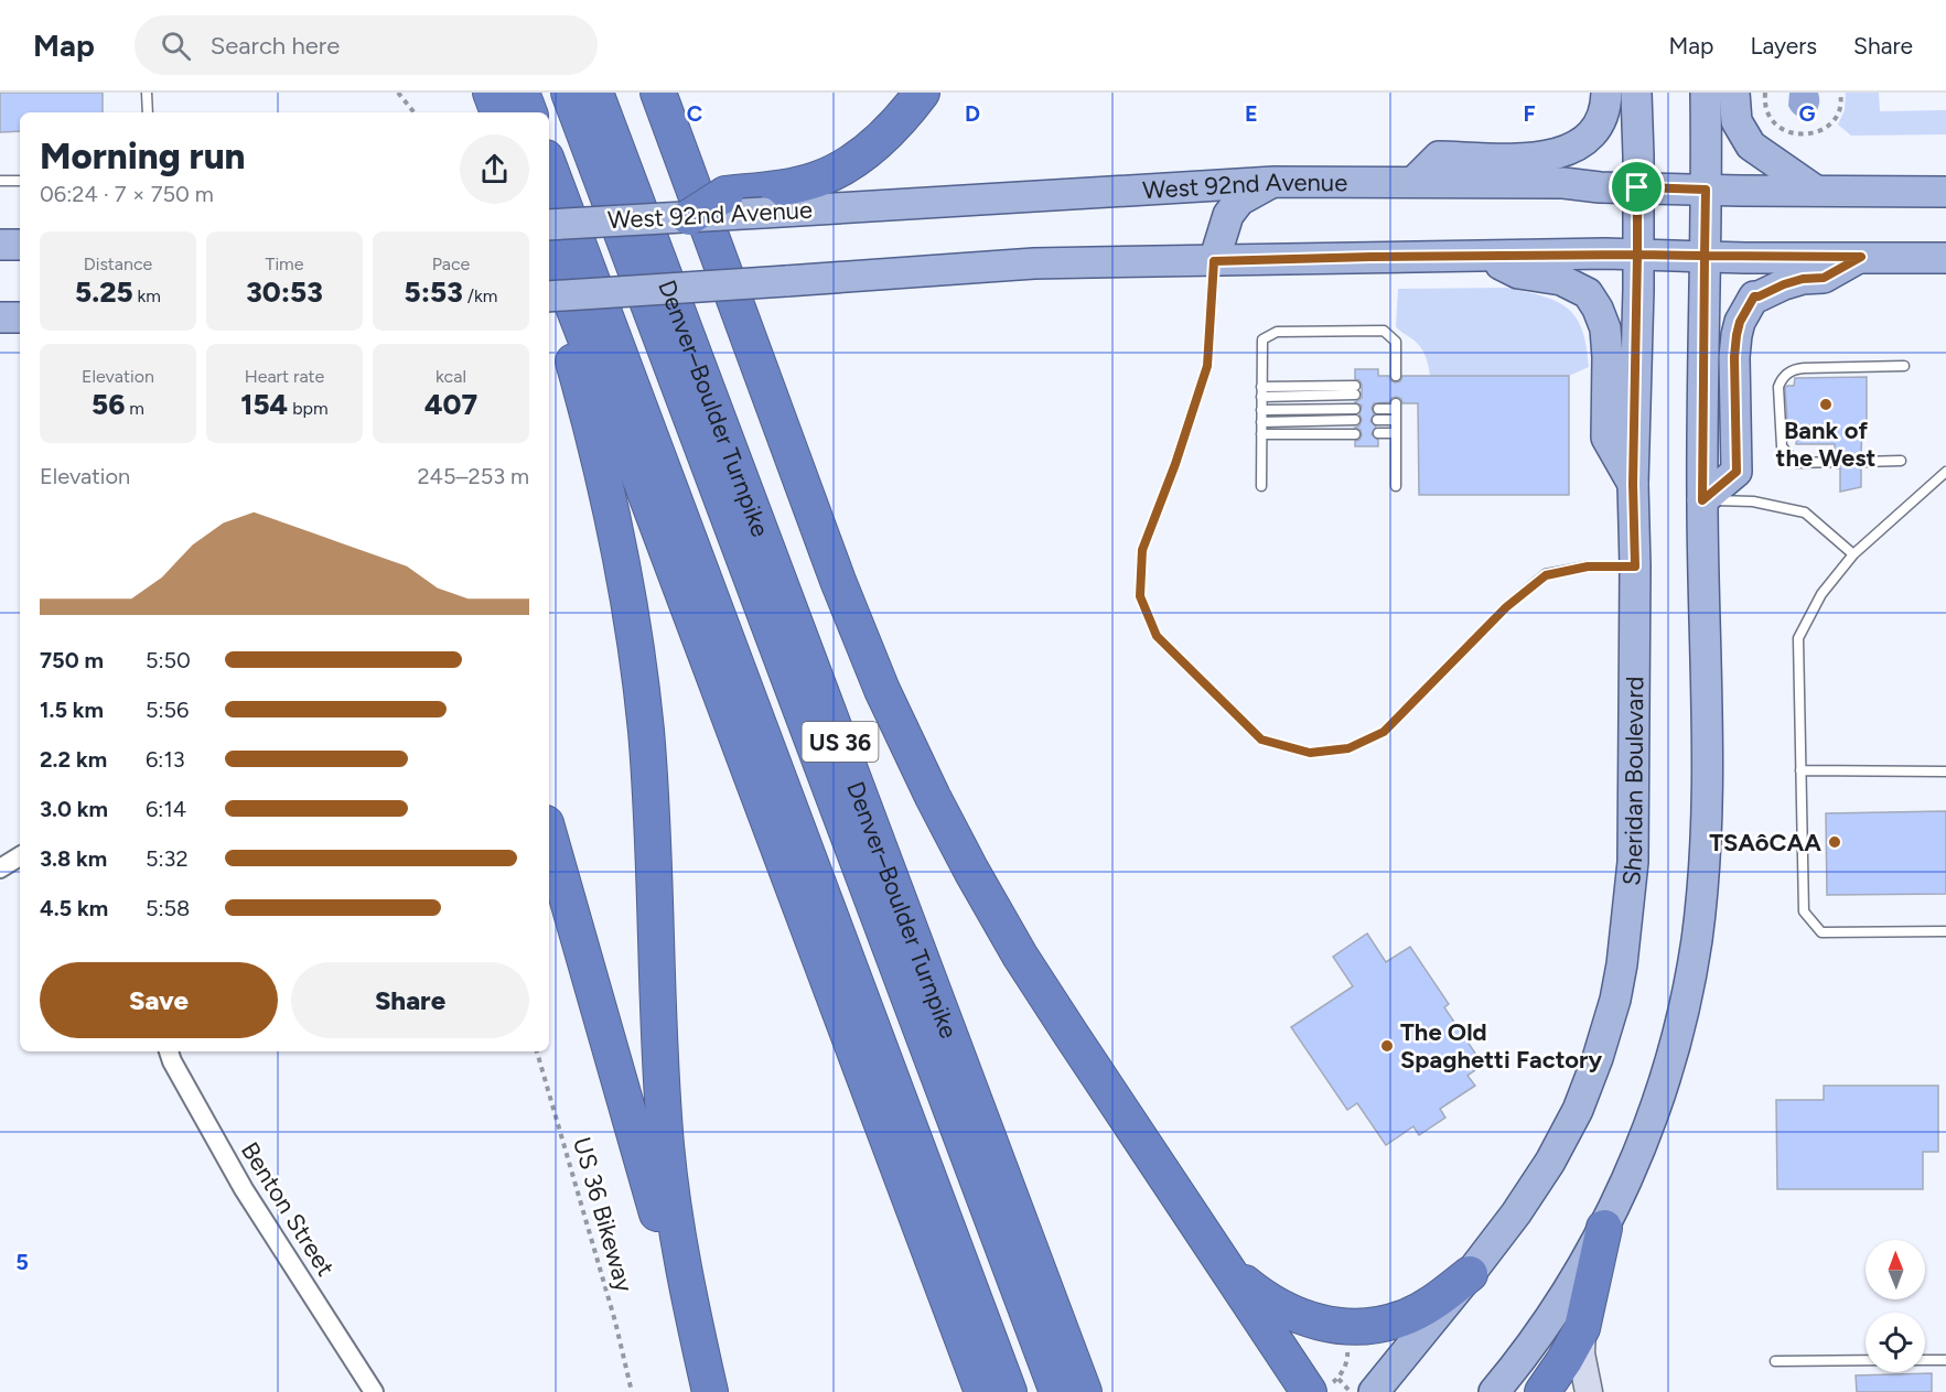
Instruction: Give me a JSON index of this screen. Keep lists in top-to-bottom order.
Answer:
{
  "streets": {
    "highway": ["Denver–Boulder Turnpike", "US 36"],
    "main road": ["West 92nd Avenue", "Sheridan Boulevard"],
    "street": ["Benton Street"],
    "path": ["US 36 Bikeway"]
  },
  "crossings": [
    ["West 92nd Avenue", "Sheridan Boulevard"]
  ],
  "places": ["Bank of the West", "TSAôCAA", "The Old Spaghetti Factory"],
  "north": "top",
  "page": {
    "header": "Map",
    "search": "Search here",
    "nav": ["Map", "Layers", "Share"],
    "heading": ["Morning run", "06:24 · 7 × 750 m"],
    "stats": [
      ["Distance", "5.25 km"],
      ["Time", "30:53"],
      ["Pace", "5:53 /km"],
      ["Elevation", "56 m"],
      ["Heart rate", "154 bpm"],
      ["kcal", "407"]
    ],
    "chart": ["Elevation", "245–253 m"],
    "list": [
      {
        "name": "750 m",
        "note": "5:50"
      },
      {
        "name": "1.5 km",
        "note": "5:56"
      },
      {
        "name": "2.2 km",
        "note": "6:13"
      },
      {
        "name": "3.0 km",
        "note": "6:14"
      },
      {
        "name": "3.8 km",
        "note": "5:32"
      },
      {
        "name": "4.5 km",
        "note": "5:58"
      }
    ],
    "buttons": ["Save", "Share"]
  },
  "grid": {
    "columns": [
      "C",
      "D",
      "E",
      "F",
      "G"
    ],
    "rows": ["5"]
  }
}
